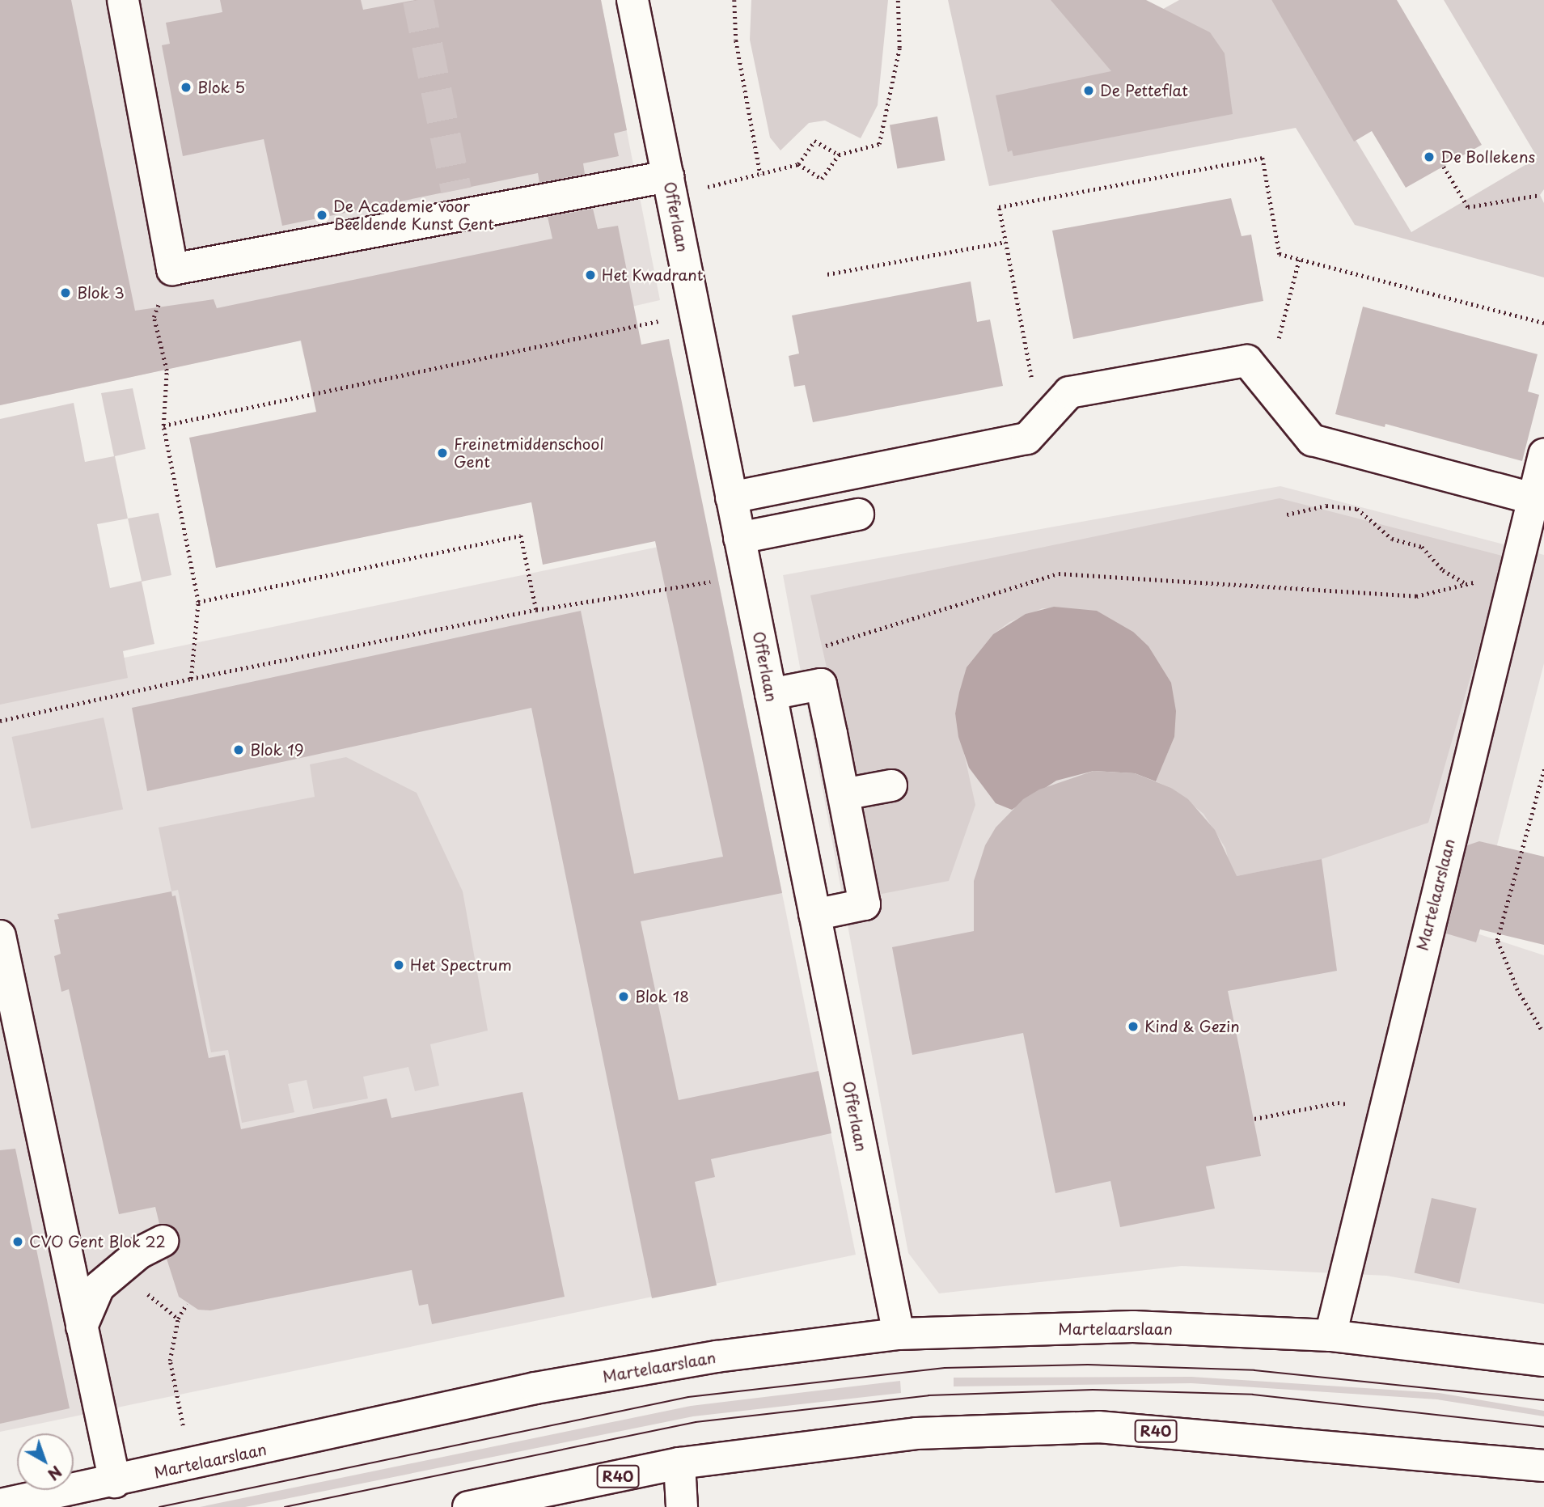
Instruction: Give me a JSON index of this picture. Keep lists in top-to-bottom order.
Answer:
{
  "streets": {
    "street": ["Offerlaan", "Martelaarslaan", "R40"]
  },
  "crossings": [
    ["Offerlaan", "Martelaarslaan"]
  ],
  "places": [
    "Blok 5",
    "De Petteflat",
    "De Bollekens",
    "De Academie voor Beeldende Kunst Gent",
    "Het Kwadrant",
    "Blok 3",
    "Freinetmiddenschool Gent",
    "Blok 19",
    "Het Spectrum",
    "Blok 18",
    "Kind & Gezin",
    "CVO Gent Blok 22"
  ],
  "north": "bottom right"
}
